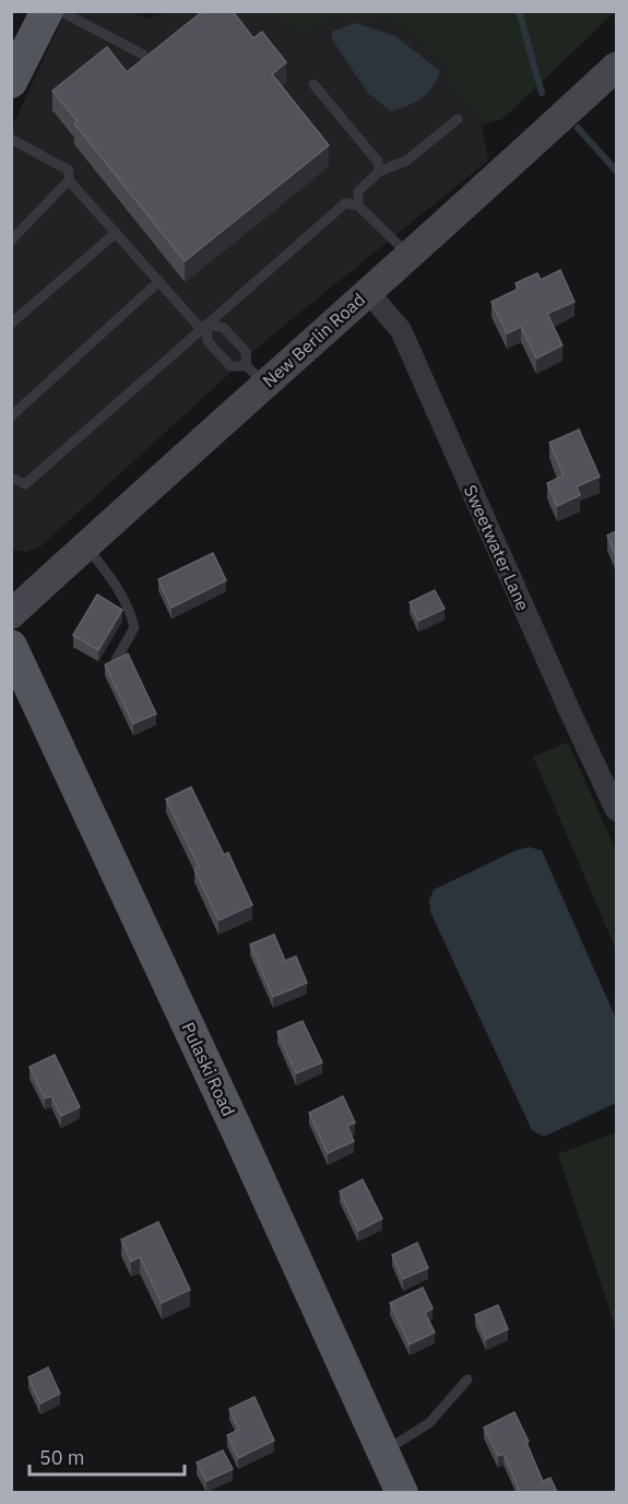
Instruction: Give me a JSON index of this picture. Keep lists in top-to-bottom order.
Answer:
{
  "streets": {
    "main road": ["Pulaski Road"],
    "street": ["New Berlin Road", "Sweetwater Lane"]
  },
  "crossings": [
    ["New Berlin Road", "Sweetwater Lane"]
  ],
  "scale_bar": "50 m"
}
